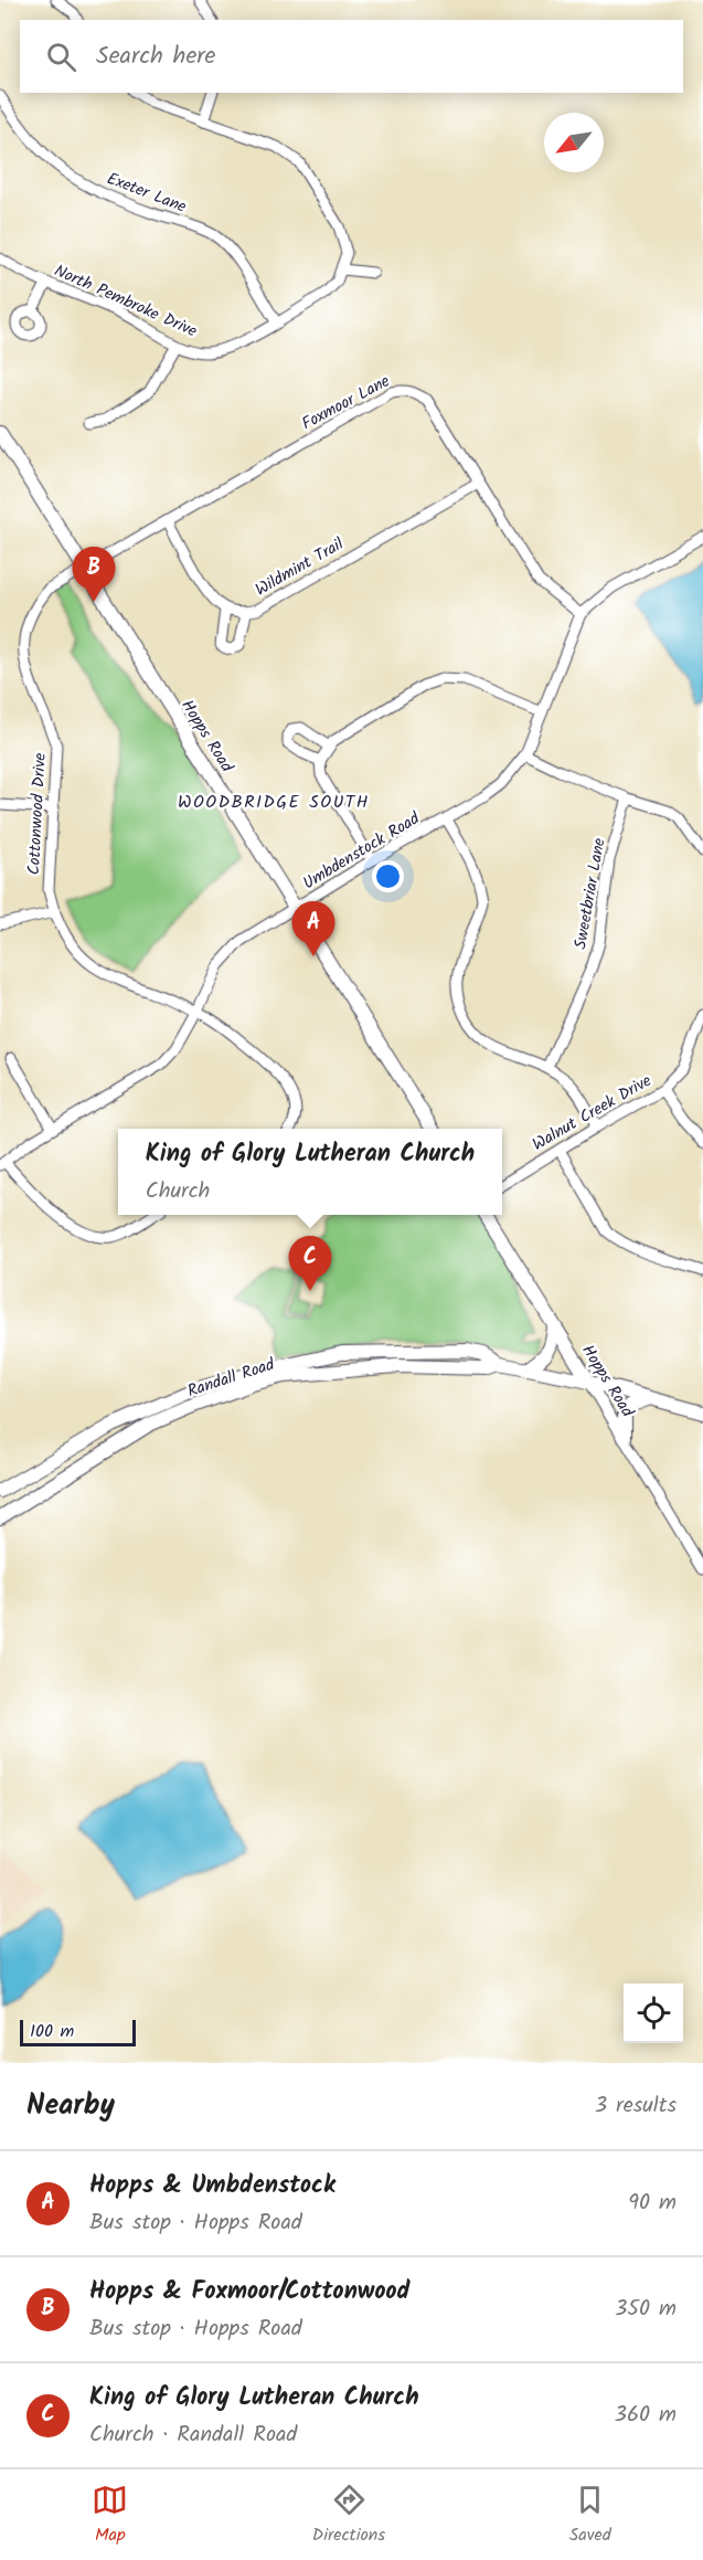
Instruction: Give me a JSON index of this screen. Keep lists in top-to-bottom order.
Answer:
{
  "streets": {
    "main road": ["Hopps Road", "Randall Road"],
    "street": [
      "Exeter Lane",
      "North Pembroke Drive",
      "Foxmoor Lane",
      "Wildmint Trail",
      "Cottonwood Drive",
      "Umbdenstock Road",
      "Sweetbriar Lane",
      "Walnut Creek Drive"
    ]
  },
  "crossings": [
    ["Exeter Lane", "North Pembroke Drive"],
    ["Foxmoor Lane", "Wildmint Trail"],
    ["Foxmoor Lane", "Hopps Road"],
    ["Foxmoor Lane", "Cottonwood Drive"],
    ["Foxmoor Lane", "Umbdenstock Road"],
    ["Hopps Road", "Cottonwood Drive"],
    ["Hopps Road", "Umbdenstock Road"],
    ["Hopps Road", "Randall Road"],
    ["Cottonwood Drive", "Umbdenstock Road"]
  ],
  "districts": ["WOODBRIDGE SOUTH"],
  "scale_bar": "100 m",
  "north": "bottom left",
  "page": {
    "search": "Search here",
    "pins": ["B", "A", "C"],
    "popup": ["King of Glory Lutheran Church", "Church"],
    "scale": "100 m",
    "heading": ["Nearby", "3 results"],
    "list": [
      {
        "mark": "A",
        "name": "Hopps & Umbdenstock",
        "note": "Bus stop · Hopps Road",
        "value": "90 m"
      },
      {
        "mark": "B",
        "name": "Hopps & Foxmoor/Cottonwood",
        "note": "Bus stop · Hopps Road",
        "value": "350 m"
      },
      {
        "mark": "C",
        "name": "King of Glory Lutheran Church",
        "note": "Church · Randall Road",
        "value": "360 m"
      }
    ],
    "nav": ["Map", "Directions", "Saved"]
  }
}
